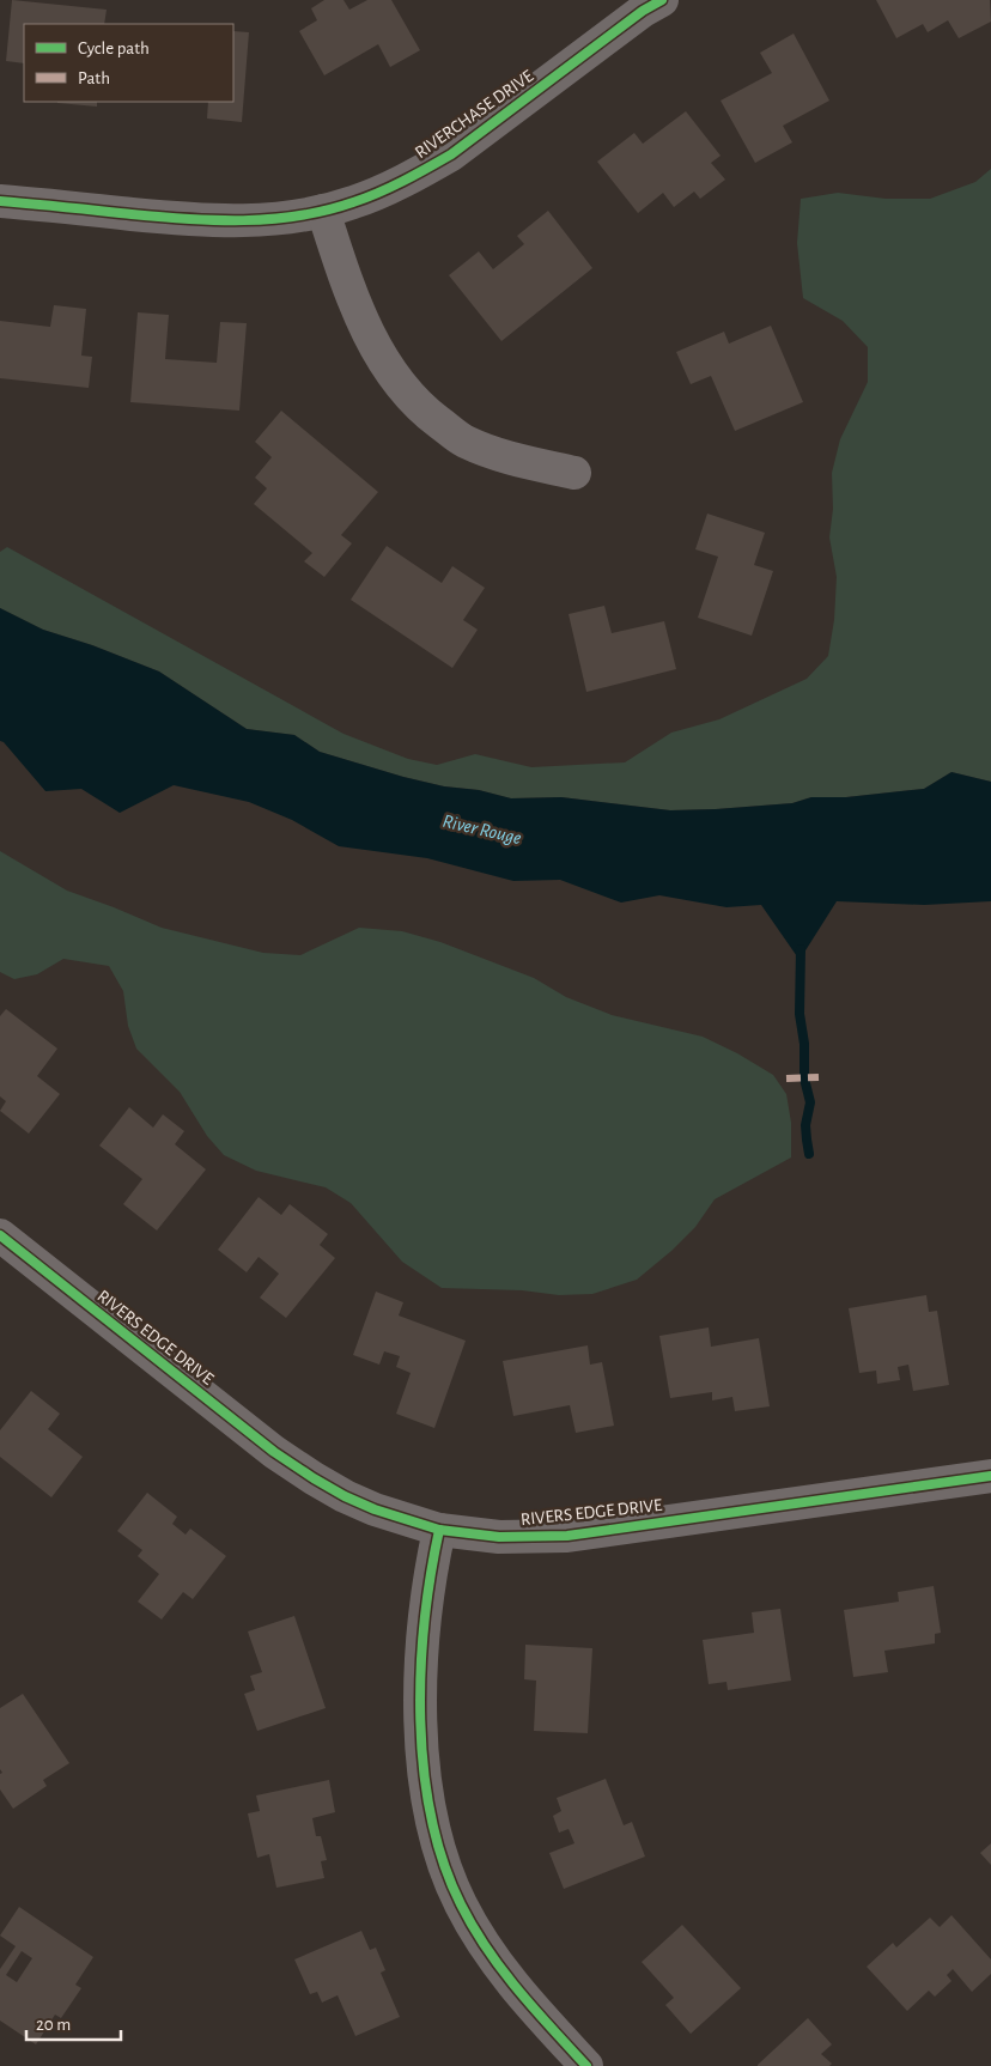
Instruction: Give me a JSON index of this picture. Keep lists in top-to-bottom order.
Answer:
{
  "streets": {
    "street": ["RIVERCHASE DRIVE", "RIVERS EDGE DRIVE"]
  },
  "water": ["River Rouge"],
  "legend": ["Cycle path", "Path"],
  "scale_bar": "20 m"
}
